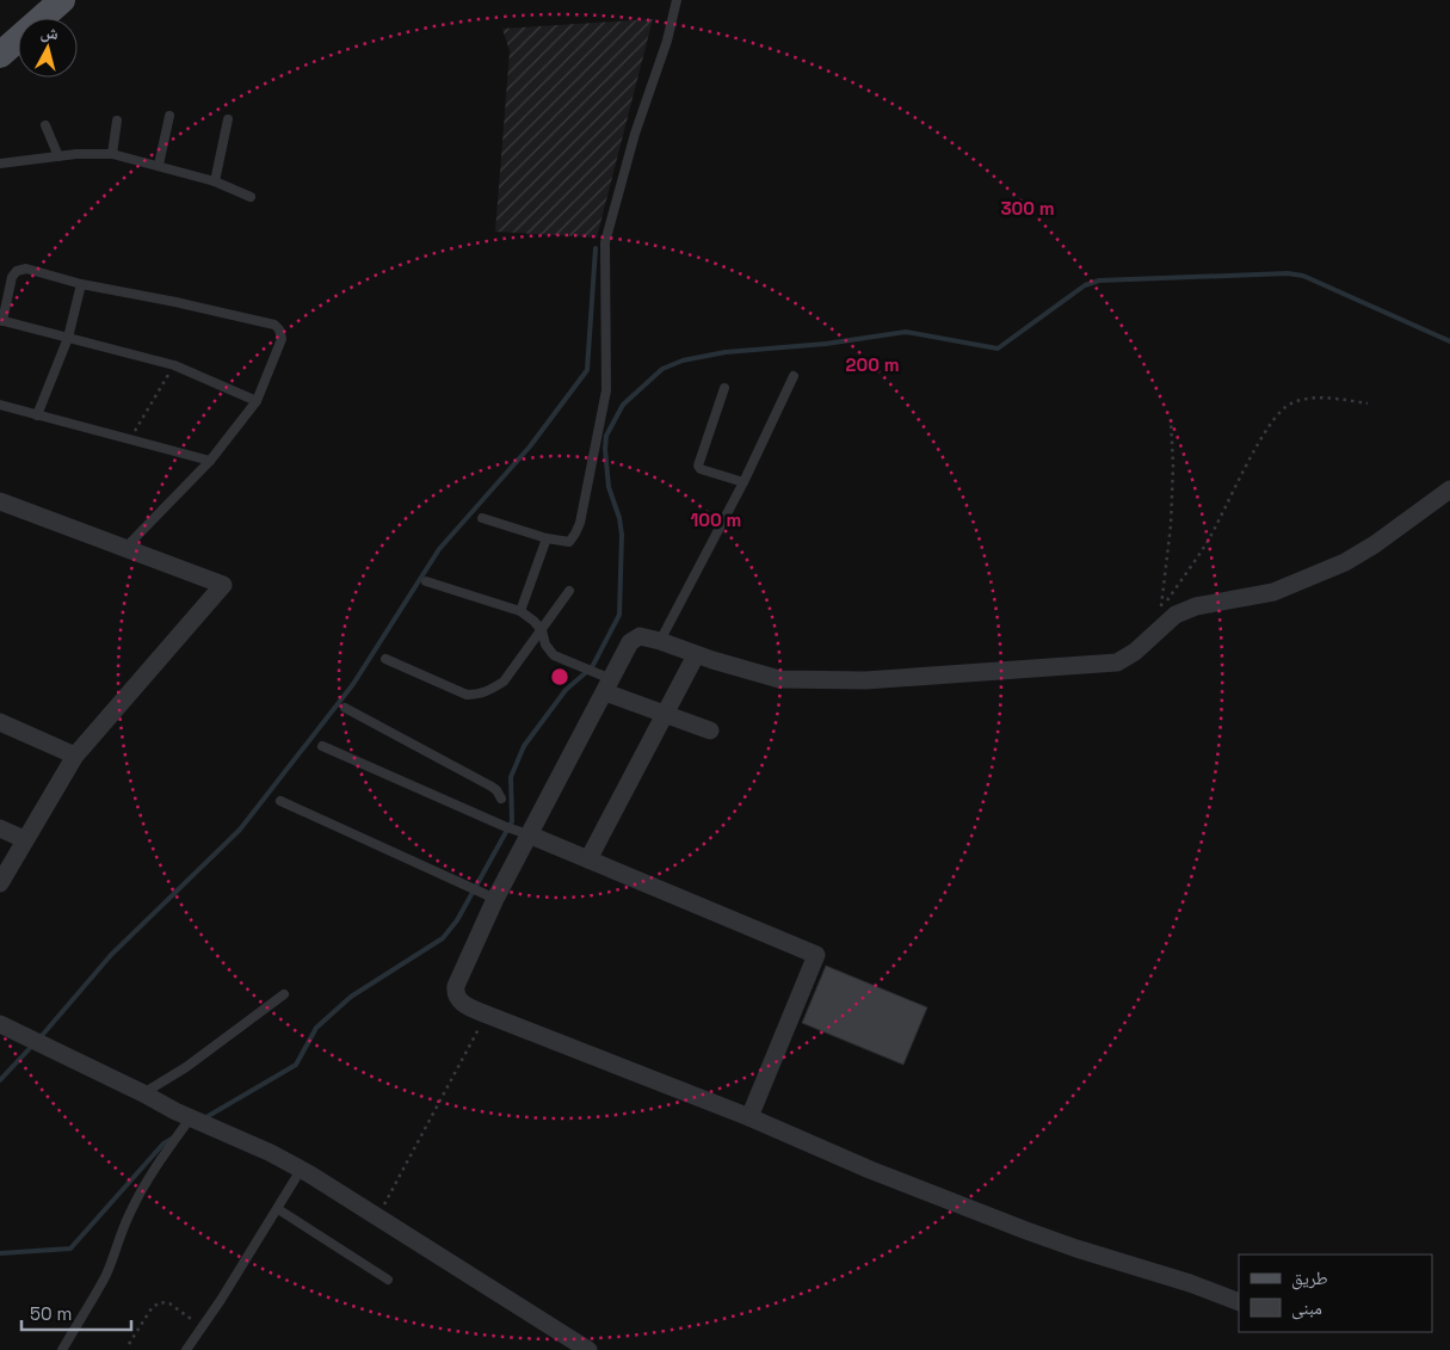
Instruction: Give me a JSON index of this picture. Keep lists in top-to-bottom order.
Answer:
{
  "legend": ["طريق", "مبنى"],
  "scale_bar": "50 m",
  "north": "top",
  "rings": ["300 m", "200 m", "100 m"]
}
